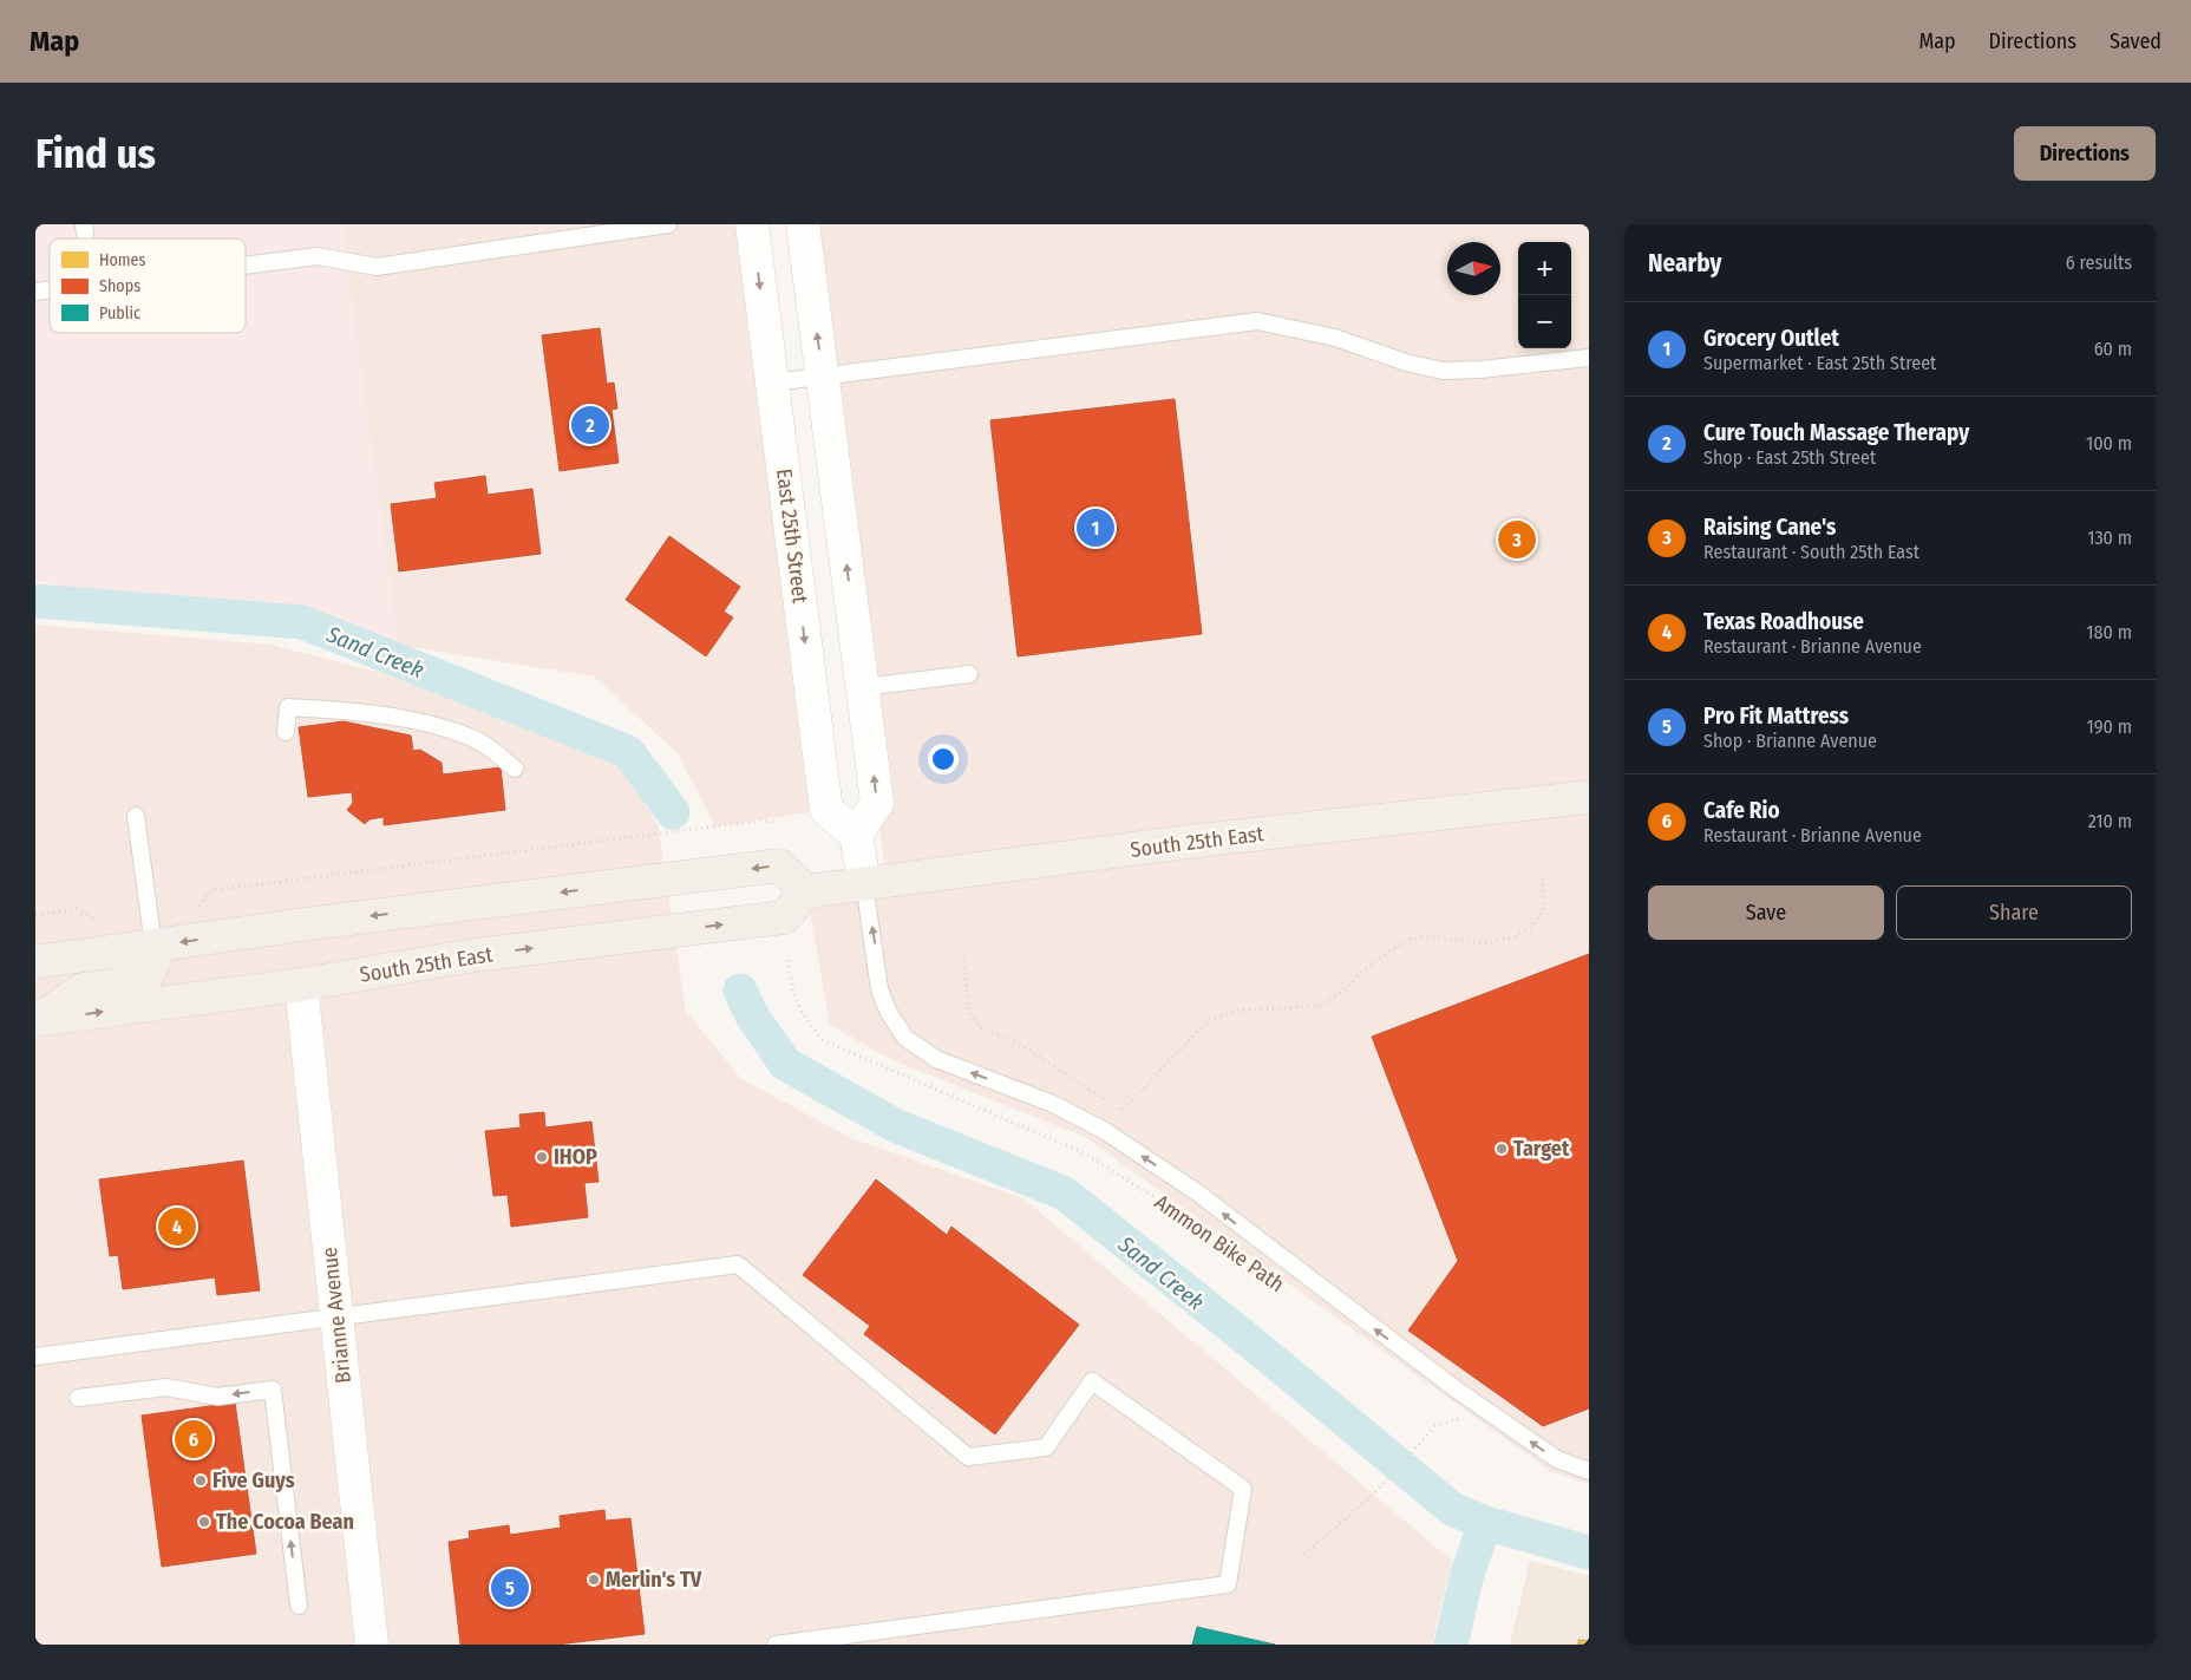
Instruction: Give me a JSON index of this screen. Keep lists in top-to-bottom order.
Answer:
{
  "streets": {
    "main road": ["South 25th East"],
    "street": ["East 25th Street", "Brianne Avenue"],
    "path": ["Ammon Bike Path"]
  },
  "crossings": [
    ["South 25th East", "Brianne Avenue"]
  ],
  "water": ["Sand Creek"],
  "places": [
    "Target",
    "IHOP",
    "Five Guys",
    "The Cocoa Bean",
    "Merlin's TV"
  ],
  "legend": ["Homes", "Shops", "Public"],
  "north": "right",
  "page": {
    "header": "Map",
    "nav": ["Map", "Directions", "Saved"],
    "buttons": [
      "Directions",
      ["Save", "Share"]
    ],
    "title": "Find us",
    "heading": ["Nearby", "6 results"],
    "map_buttons": ["+", "−"],
    "list": [
      {
        "mark": "1",
        "name": "Grocery Outlet",
        "note": "Supermarket · East 25th Street",
        "value": "60 m"
      },
      {
        "mark": "2",
        "name": "Cure Touch Massage Therapy",
        "note": "Shop · East 25th Street",
        "value": "100 m"
      },
      {
        "mark": "3",
        "name": "Raising Cane's",
        "note": "Restaurant · South 25th East",
        "value": "130 m"
      },
      {
        "mark": "4",
        "name": "Texas Roadhouse",
        "note": "Restaurant · Brianne Avenue",
        "value": "180 m"
      },
      {
        "mark": "5",
        "name": "Pro Fit Mattress",
        "note": "Shop · Brianne Avenue",
        "value": "190 m"
      },
      {
        "mark": "6",
        "name": "Cafe Rio",
        "note": "Restaurant · Brianne Avenue",
        "value": "210 m"
      }
    ],
    "pins": [
      "2",
      "1",
      "3",
      "4",
      "6",
      "5"
    ]
  }
}
